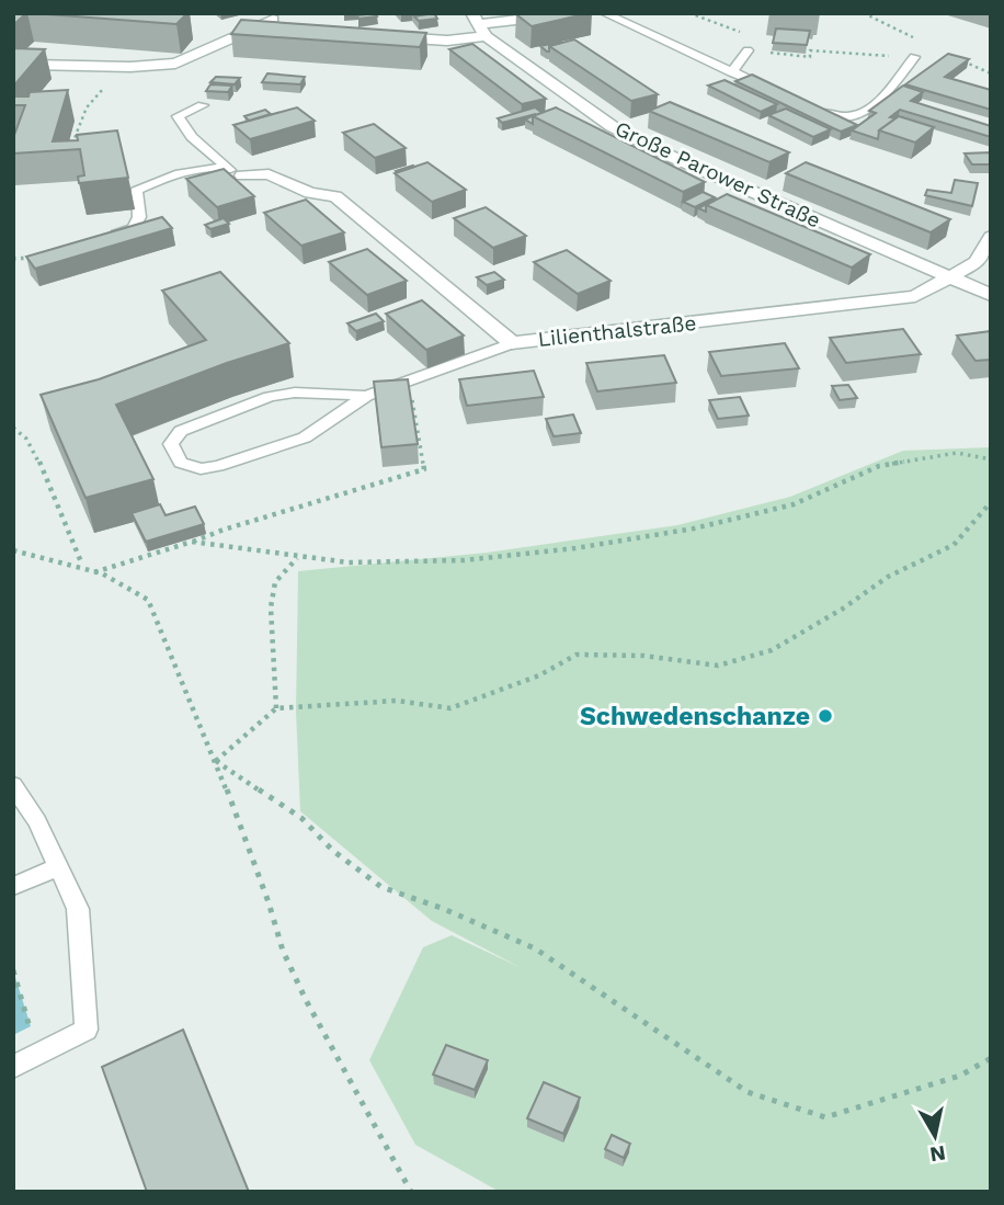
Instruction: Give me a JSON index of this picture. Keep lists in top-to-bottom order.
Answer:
{
  "streets": {
    "street": ["Große Parower Straße", "Lilienthalstraße"]
  },
  "crossings": [
    ["Große Parower Straße", "Lilienthalstraße"]
  ],
  "places": ["Schwedenschanze"],
  "north": "bottom"
}
